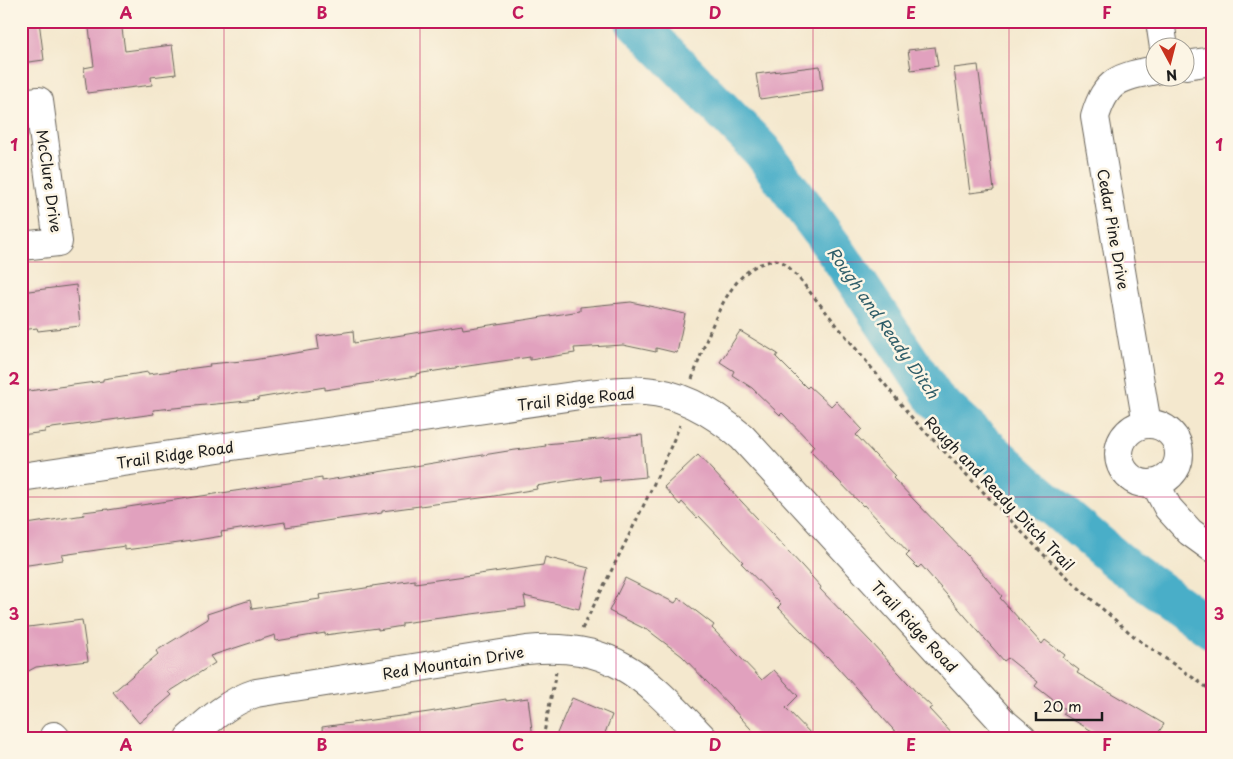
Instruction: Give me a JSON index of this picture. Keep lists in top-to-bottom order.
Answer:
{
  "streets": {
    "street": [
      "McClure Drive",
      "Cedar Pine Drive",
      "Trail Ridge Road",
      "Red Mountain Drive"
    ],
    "path": ["Rough and Ready Ditch Trail"]
  },
  "crossings": [
    ["Trail Ridge Road", "Rough and Ready Ditch Trail"]
  ],
  "water": ["Rough and Ready Ditch"],
  "scale_bar": "20 m",
  "north": "bottom",
  "grid": {
    "columns": [
      "A",
      "B",
      "C",
      "D",
      "E",
      "F"
    ],
    "rows": ["1", "2", "3"]
  }
}
